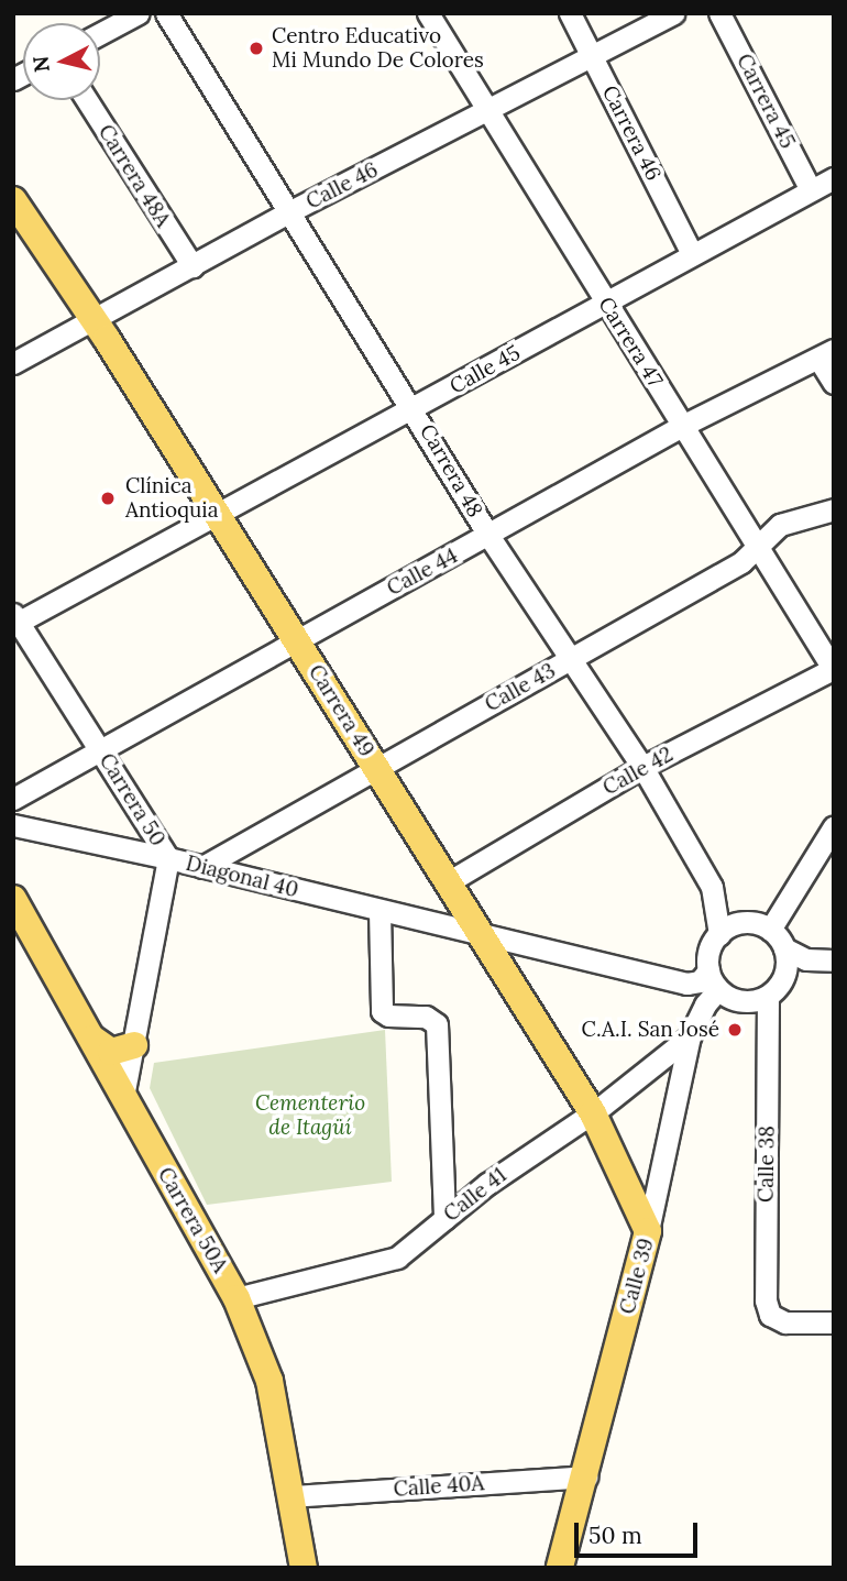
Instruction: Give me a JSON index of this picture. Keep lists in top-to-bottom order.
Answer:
{
  "streets": {
    "main road": ["Carrera 49", "Carrera 50A", "Calle 39"],
    "street": [
      "Carrera 45",
      "Carrera 46",
      "Carrera 48A",
      "Calle 46",
      "Carrera 47",
      "Calle 45",
      "Carrera 48",
      "Calle 44",
      "Calle 43",
      "Calle 42",
      "Carrera 50",
      "Diagonal 40",
      "Calle 38",
      "Calle 41",
      "Calle 40A"
    ]
  },
  "crossings": [
    ["Carrera 45", "Calle 45"],
    ["Carrera 46", "Calle 46"],
    ["Carrera 46", "Calle 45"],
    ["Carrera 48A", "Calle 46"],
    ["Calle 46", "Carrera 47"],
    ["Calle 46", "Carrera 48"],
    ["Calle 46", "Carrera 49"],
    ["Carrera 47", "Calle 45"],
    ["Carrera 47", "Calle 44"],
    ["Carrera 47", "Calle 43"],
    ["Carrera 47", "Calle 42"],
    ["Calle 45", "Carrera 48"],
    ["Calle 45", "Carrera 49"],
    ["Calle 45", "Carrera 50"],
    ["Carrera 48", "Calle 44"],
    ["Carrera 48", "Calle 43"],
    ["Carrera 48", "Calle 42"],
    ["Carrera 48", "Diagonal 40"],
    ["Carrera 48", "Calle 38"],
    ["Carrera 48", "Calle 39"],
    ["Calle 44", "Carrera 49"],
    ["Calle 44", "Carrera 50"],
    ["Calle 43", "Carrera 49"],
    ["Calle 43", "Diagonal 40"],
    ["Carrera 49", "Calle 42"],
    ["Carrera 49", "Diagonal 40"],
    ["Carrera 49", "Calle 41"],
    ["Carrera 49", "Calle 39"],
    ["Carrera 50", "Diagonal 40"],
    ["Carrera 50", "Carrera 50A"],
    ["Diagonal 40", "Calle 38"],
    ["Diagonal 40", "Calle 39"],
    ["Calle 38", "Calle 39"],
    ["Calle 41", "Carrera 50A"],
    ["Calle 41", "Calle 39"],
    ["Carrera 50A", "Calle 40A"],
    ["Calle 39", "Calle 40A"]
  ],
  "parks": ["Cementerio de Itagüí"],
  "places": ["Centro Educativo Mi Mundo De Colores", "Clínica Antioquia", "C.A.I. San José"],
  "scale_bar": "50 m",
  "north": "left"
}
